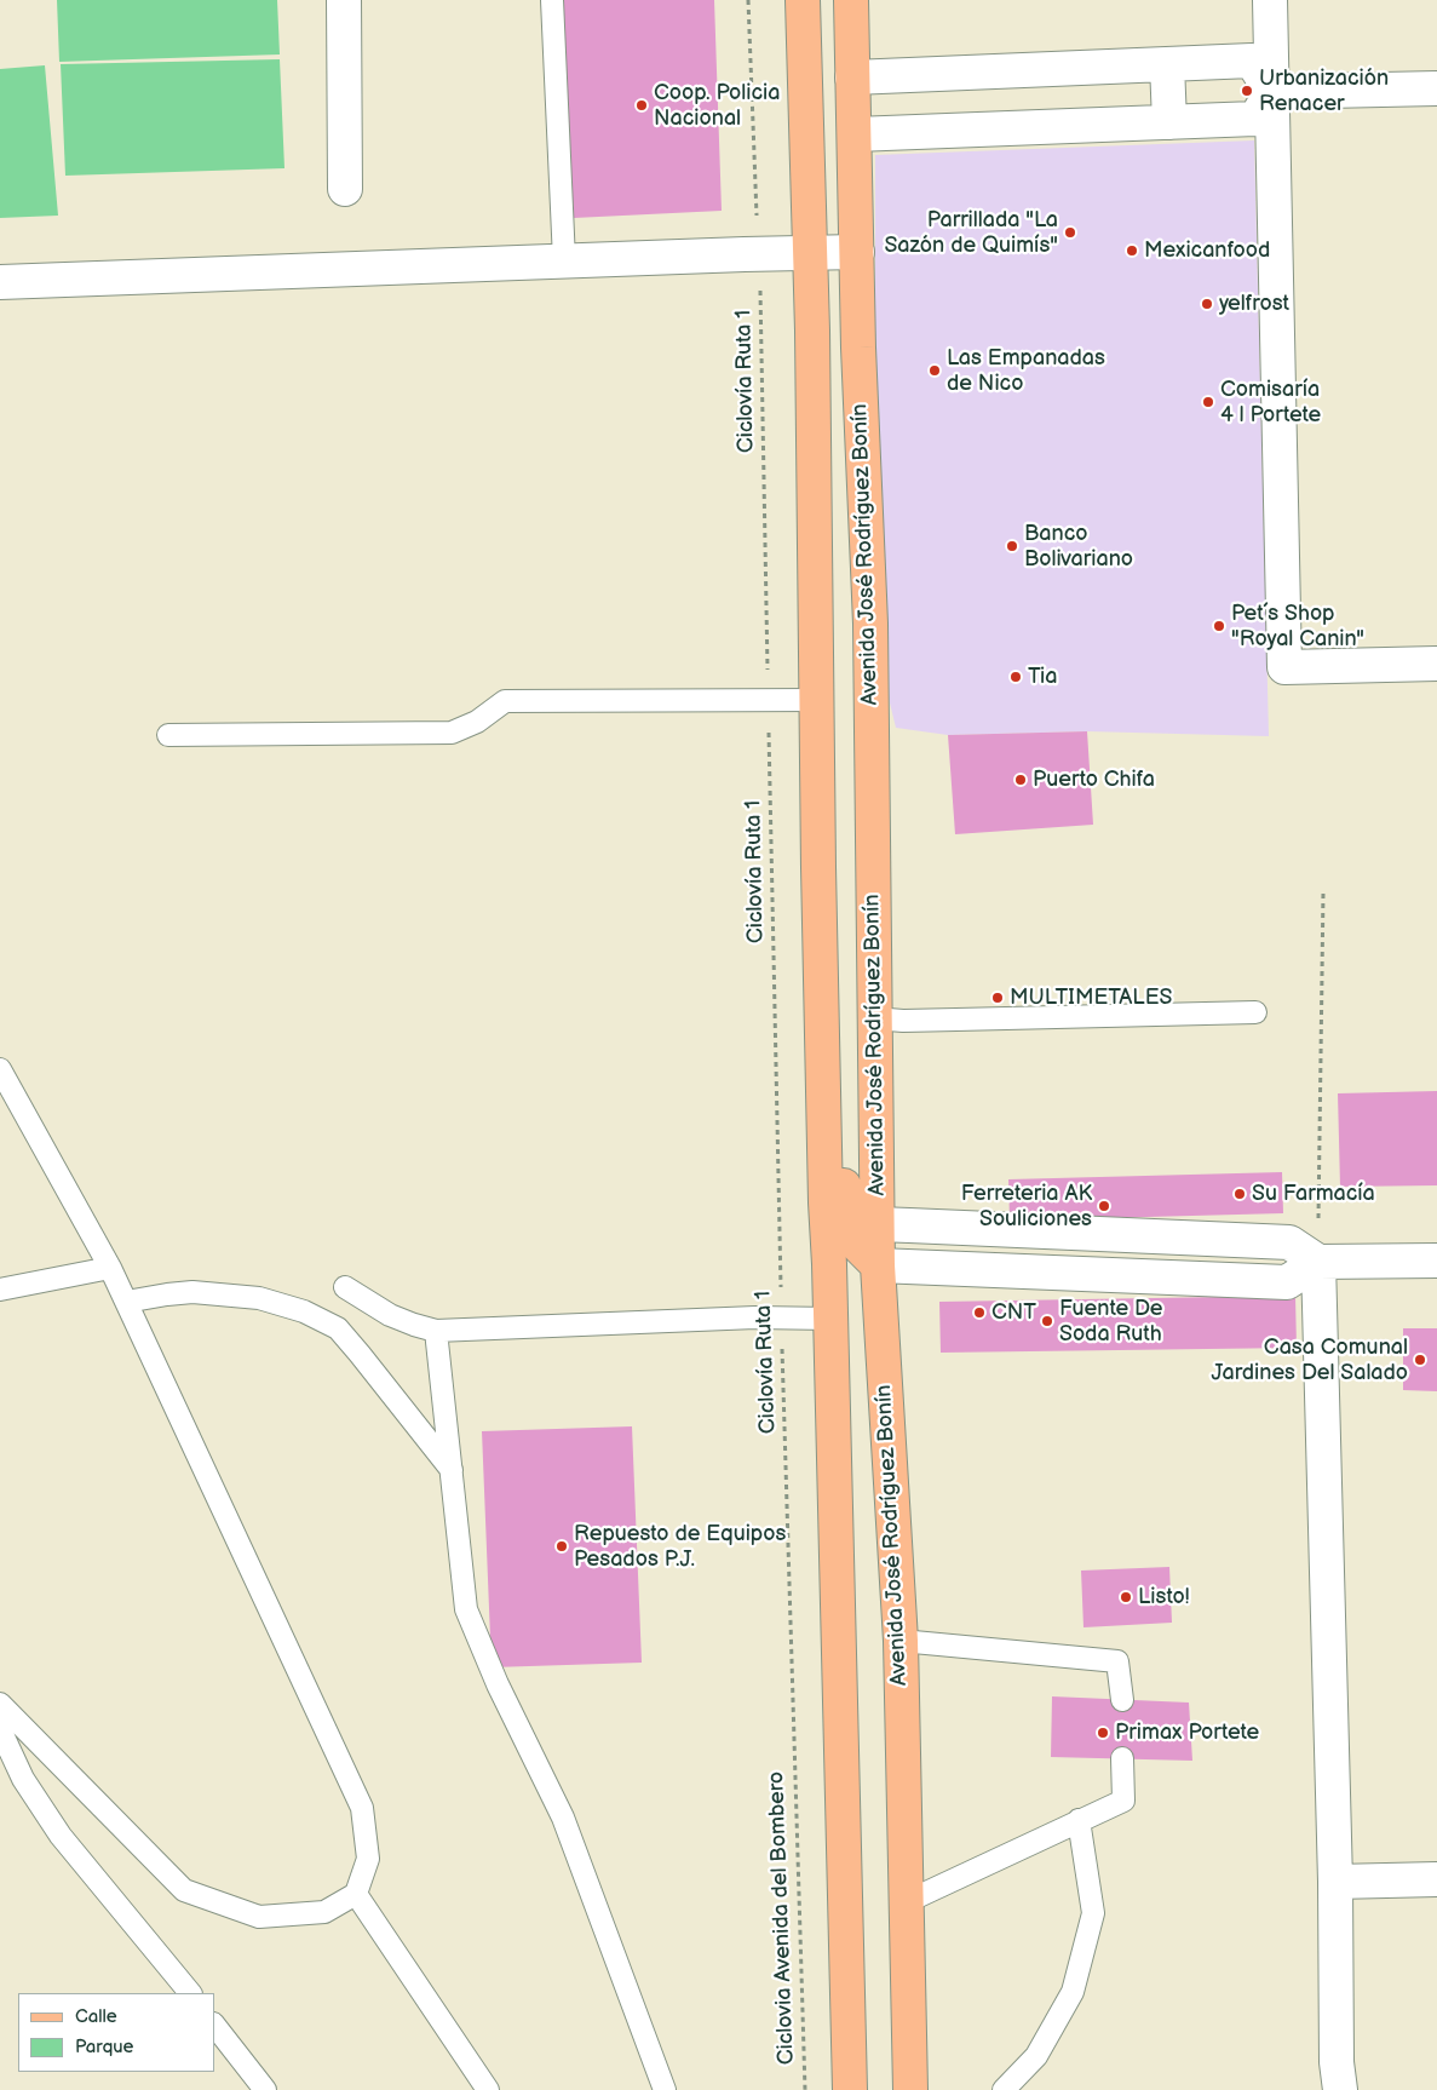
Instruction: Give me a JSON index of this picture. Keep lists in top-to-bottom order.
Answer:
{
  "streets": {
    "main road": ["Avenida José Rodríguez Bonín"],
    "path": ["Ciclovía Ruta 1", "Ciclovia Avenida del Bombero"]
  },
  "crossings": [
    ["Ciclovía Ruta 1", "Ciclovia Avenida del Bombero"]
  ],
  "places": [
    "Urbanización Renacer",
    "Coop. Policia Nacional",
    "Parrillada \"La Sazón de Quimís\"",
    "Mexicanfood",
    "yelfrost",
    "Las Empanadas de Nico",
    "Comisaría 4 | Portete",
    "Banco Bolivariano",
    "Pet´s Shop \"Royal Canin\"",
    "Tia",
    "Puerto Chifa",
    "MULTIMETALES",
    "Su Farmacía",
    "Ferreteria AK Souliciones",
    "CNT",
    "Fuente De Soda Ruth",
    "Casa Comunal Jardines Del Salado",
    "Repuesto de Equipos Pesados P.J.",
    "Listo!",
    "Primax Portete"
  ],
  "legend": ["Calle", "Parque"]
}
